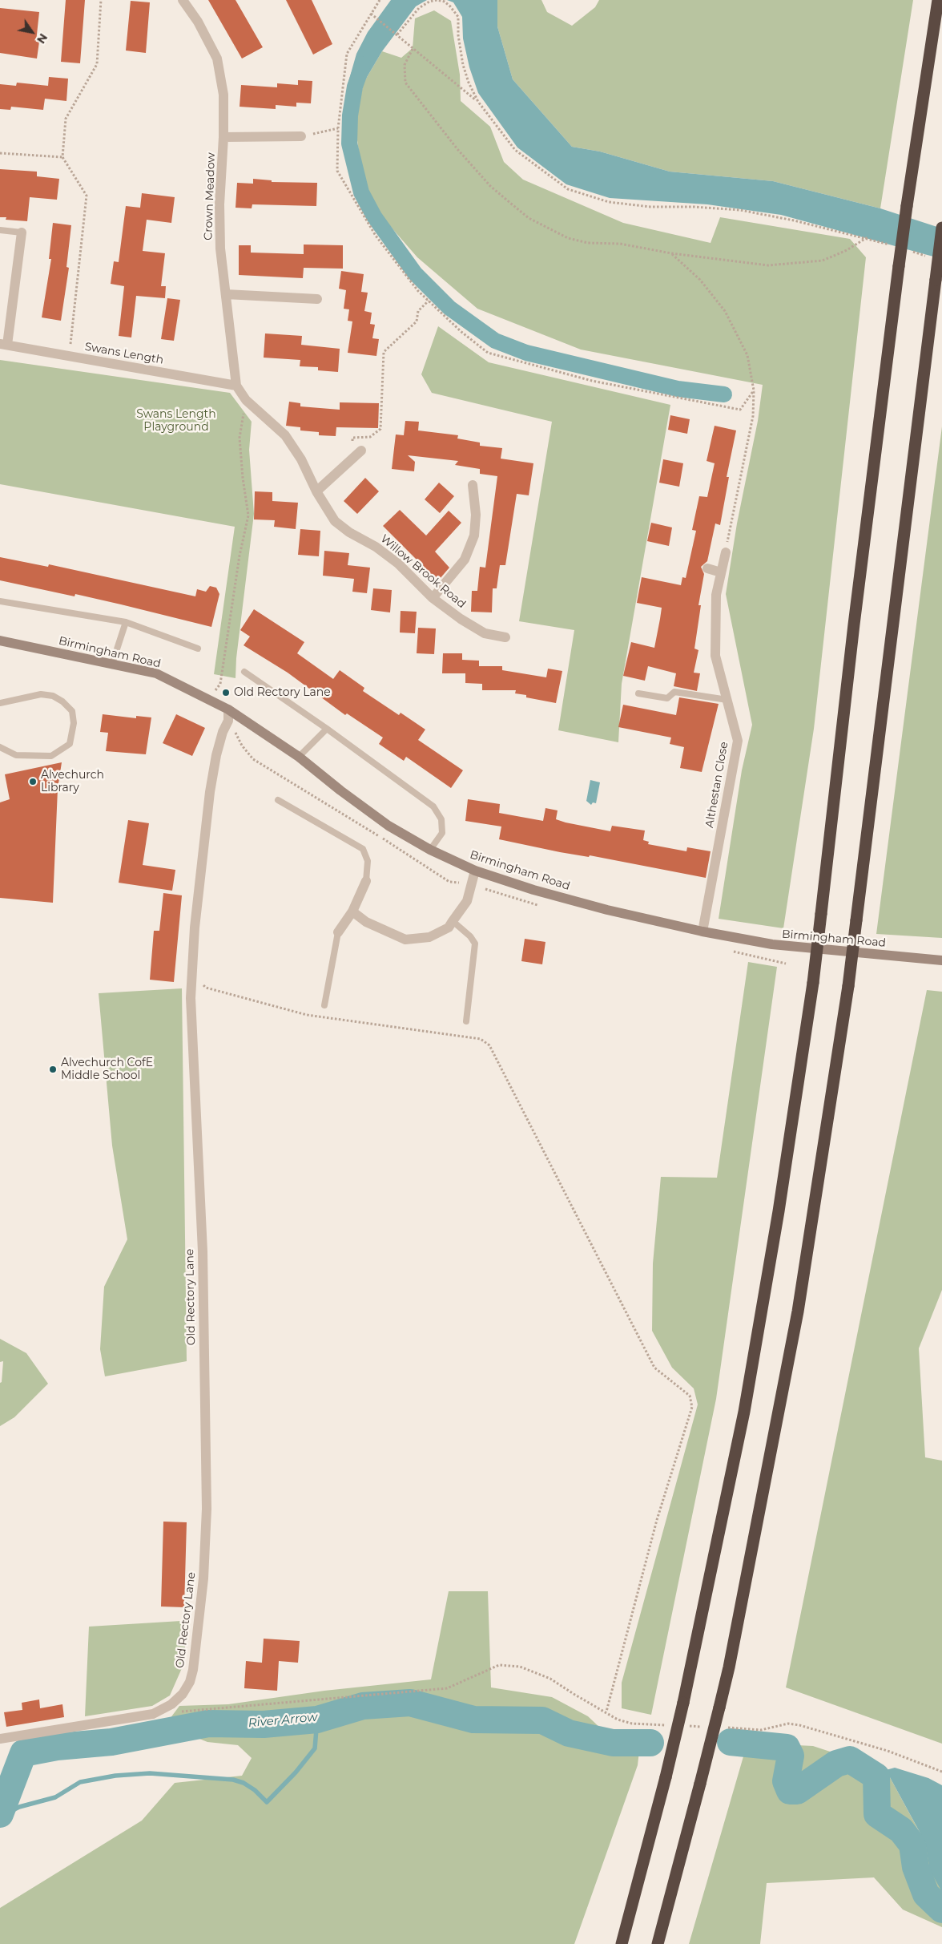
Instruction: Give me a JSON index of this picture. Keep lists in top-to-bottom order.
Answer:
{
  "streets": {
    "main road": ["Birmingham Road"],
    "street": [
      "Crown Meadow",
      "Swans Length",
      "Willow Brook Road",
      "Althestan Close",
      "Old Rectory Lane"
    ]
  },
  "crossings": [
    ["Crown Meadow", "Swans Length"],
    ["Crown Meadow", "Willow Brook Road"],
    ["Birmingham Road", "Althestan Close"],
    ["Birmingham Road", "Old Rectory Lane"]
  ],
  "water": ["River Arrow"],
  "parks": ["Swans Length Playground"],
  "places": ["Old Rectory Lane", "Alvechurch Library", "Alvechurch CofE Middle School"],
  "north": "bottom right"
}
